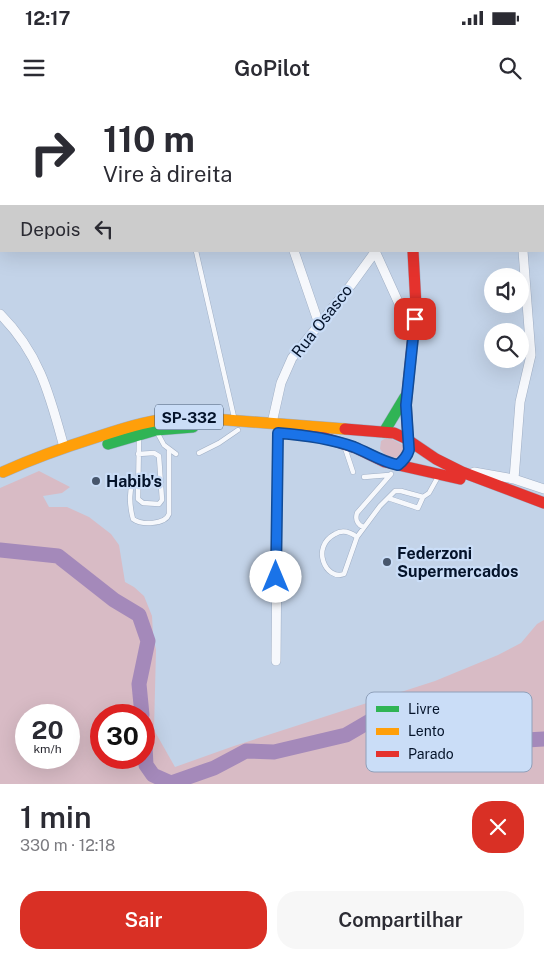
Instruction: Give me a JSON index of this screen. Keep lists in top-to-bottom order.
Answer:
{
  "streets": {
    "main road": ["SP-332"],
    "street": ["Rua Osasco"]
  },
  "crossings": [
    ["Rua Osasco", "SP-332"]
  ],
  "places": ["Habib's", "Federzoni Supermercados"],
  "legend": ["Livre", "Lento", "Parado"],
  "page": {
    "status": "12:17",
    "header": "GoPilot",
    "turn": ["110 m", "Vire à direita"],
    "then": "Depois",
    "speed": "20 km/h",
    "limit": "30",
    "heading": ["1 min", "330 m · 12:18"],
    "buttons": ["Sair", "Compartilhar"]
  }
}
